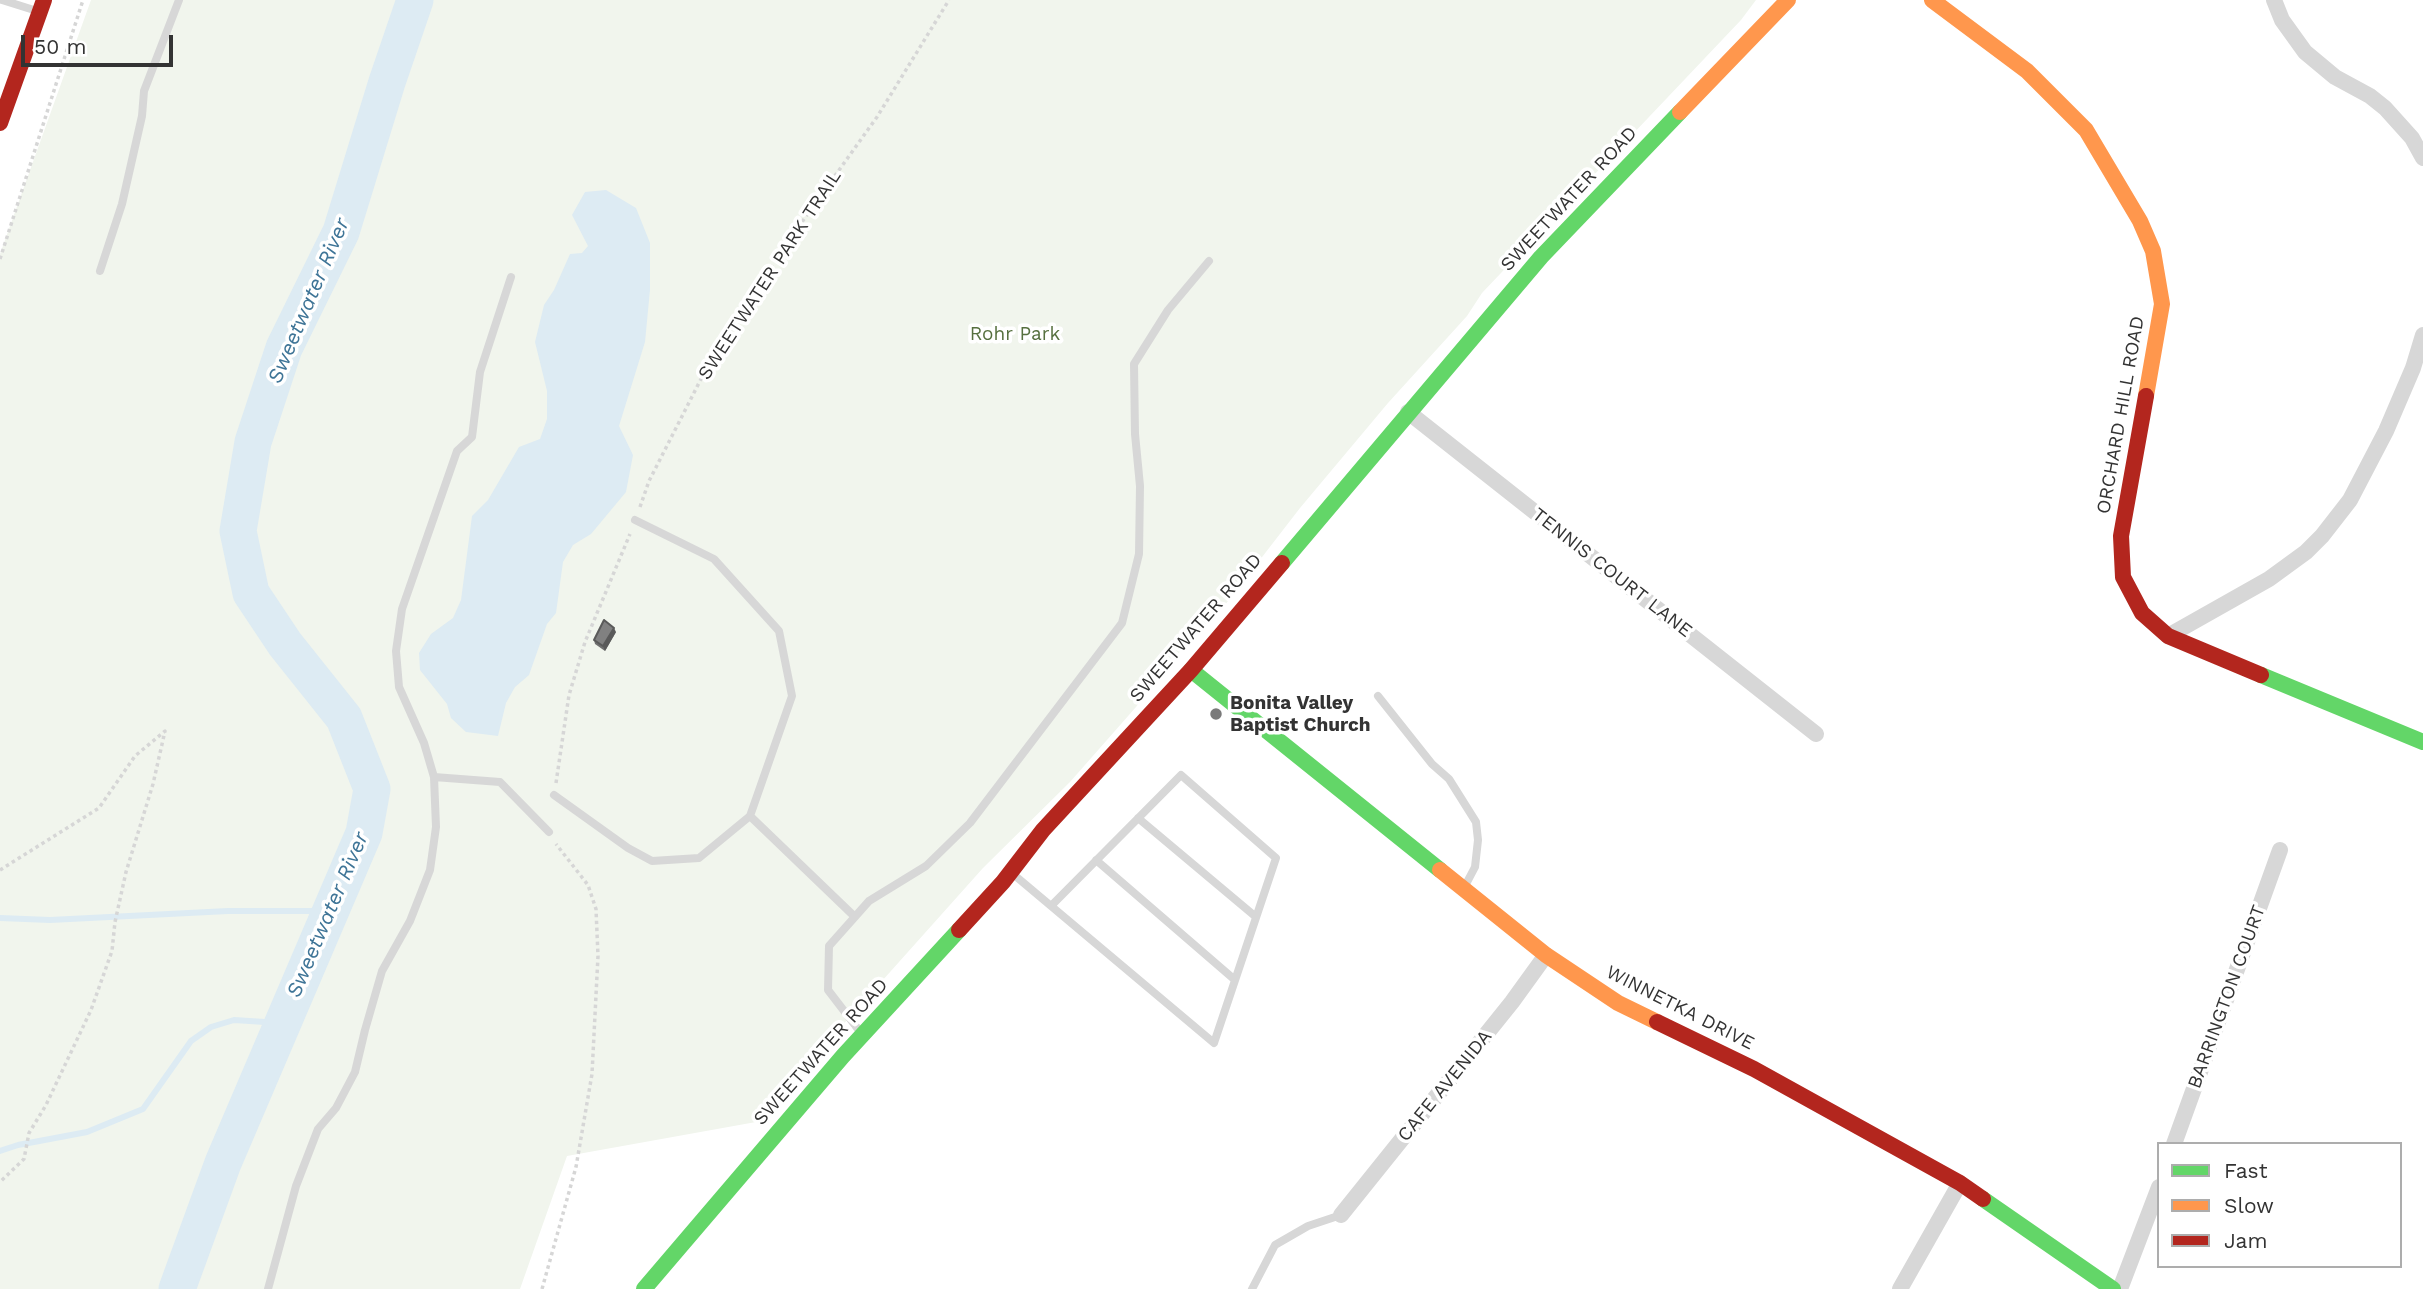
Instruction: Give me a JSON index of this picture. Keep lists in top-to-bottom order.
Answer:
{
  "streets": {
    "street": [
      "SWEETWATER ROAD",
      "ORCHARD HILL ROAD",
      "TENNIS COURT LANE",
      "BARRINGTON COURT",
      "WINNETKA DRIVE",
      "CAFE AVENIDA"
    ],
    "path": ["SWEETWATER PARK TRAIL"]
  },
  "crossings": [
    ["SWEETWATER ROAD", "TENNIS COURT LANE"],
    ["SWEETWATER ROAD", "WINNETKA DRIVE"],
    ["WINNETKA DRIVE", "CAFE AVENIDA"]
  ],
  "water": ["Sweetwater River"],
  "parks": ["Rohr Park"],
  "places": ["Bonita Valley Baptist Church"],
  "legend": ["Fast", "Slow", "Jam"],
  "scale_bar": "50 m"
}
